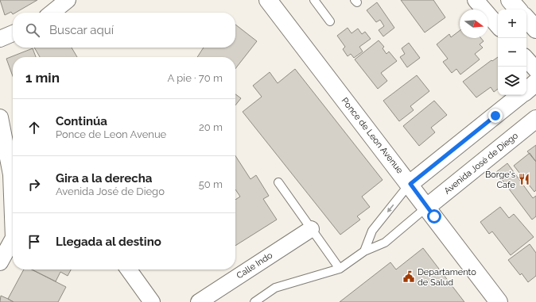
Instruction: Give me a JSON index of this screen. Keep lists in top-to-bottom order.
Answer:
{
  "streets": {
    "main road": ["Ponce de Leon Avenue", "Avenida José de Diego"],
    "street": ["Calle Indo"]
  },
  "crossings": [
    ["Ponce de Leon Avenue", "Avenida José de Diego"]
  ],
  "places": {
    "restaurant": ["Borge's Cafe"],
    "public building": ["Departamento de Salud"]
  },
  "north": "right",
  "page": {
    "map_buttons": ["+", "−"],
    "search": "Buscar aquí",
    "heading": ["1 min", "A pie · 70 m"],
    "list": [
      ["Continúa", "Ponce de Leon Avenue", "20 m"],
      ["Gira a la derecha", "Avenida José de Diego", "50 m"],
      "Llegada al destino"
    ]
  }
}
